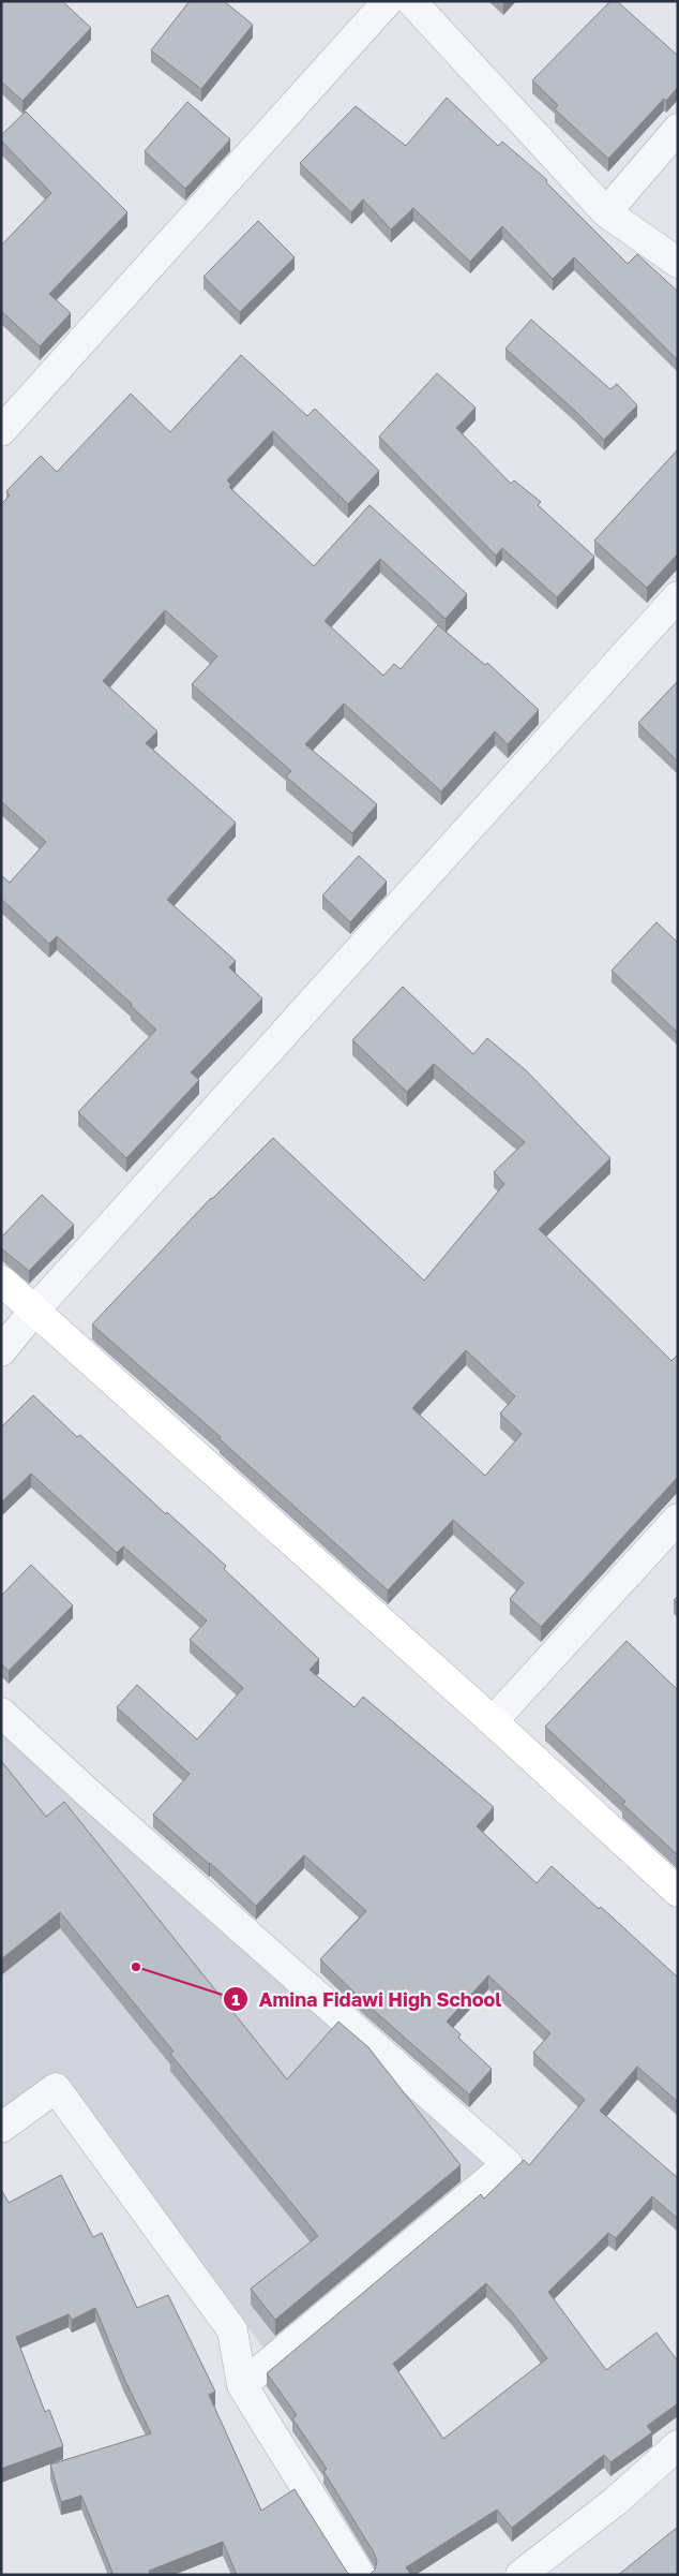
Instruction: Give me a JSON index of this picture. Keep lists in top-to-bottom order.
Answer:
{
  "places": ["Amina Fidawi High School"]
}
